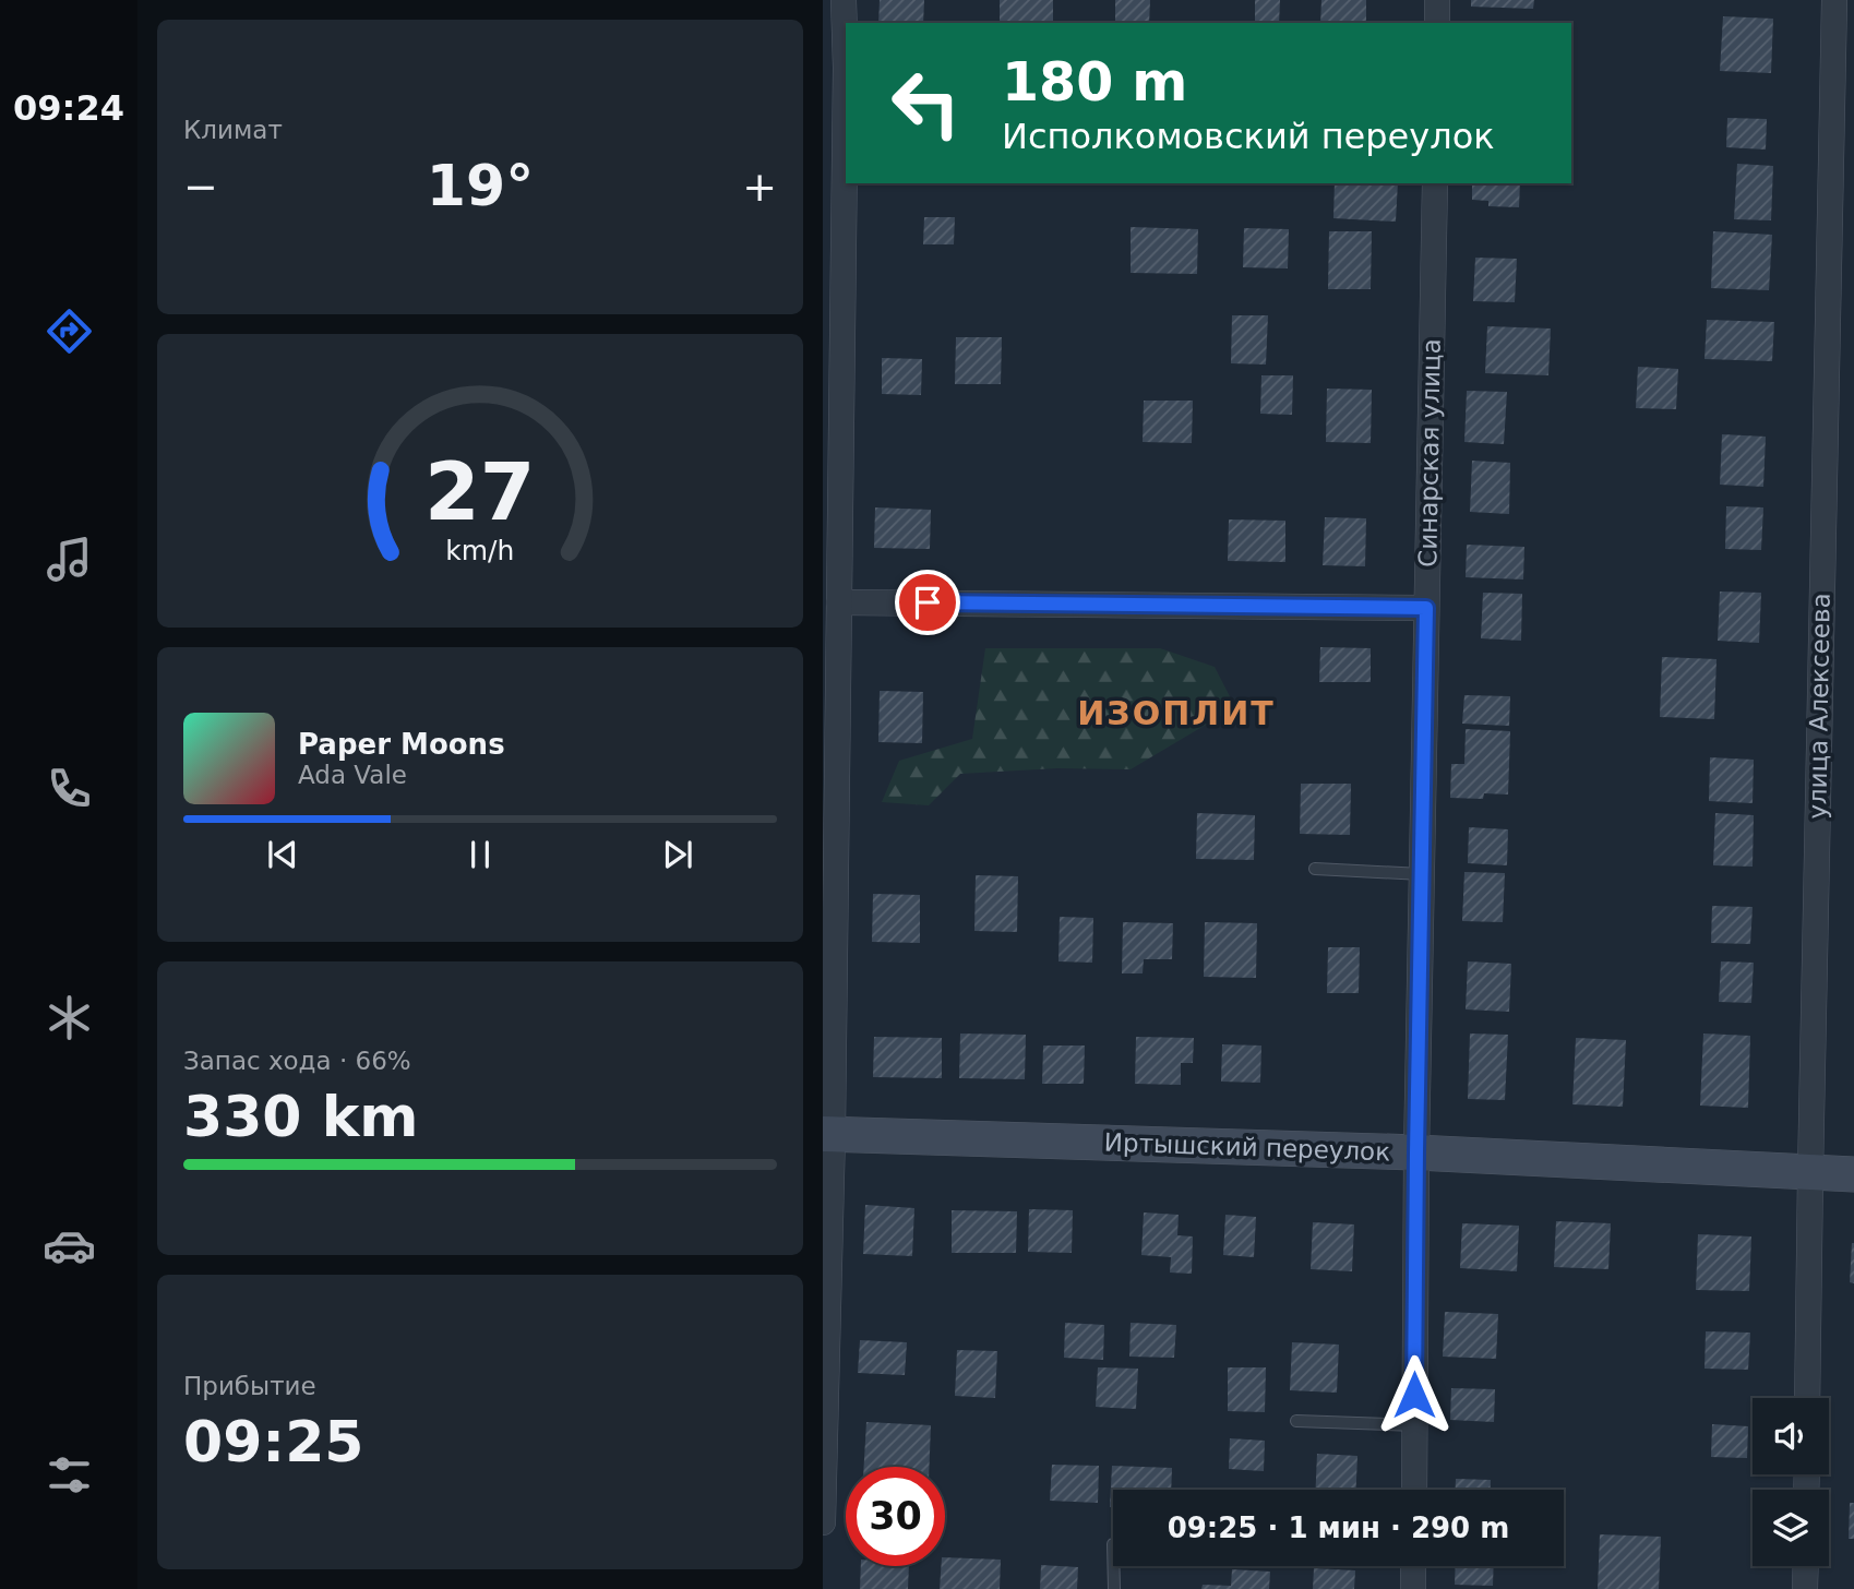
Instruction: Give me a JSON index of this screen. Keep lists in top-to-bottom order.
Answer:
{
  "streets": {
    "street": ["Синарская улица", "улица Алексеева", "Иртышский переулок"]
  },
  "crossings": [
    ["Синарская улица", "Иртышский переулок"],
    ["улица Алексеева", "Иртышский переулок"]
  ],
  "districts": ["ИЗОПЛИТ"],
  "page": {
    "tabs": "09:24",
    "tile": [
      "Климат",
      ["Запас хода · 66%", "330 km"],
      ["Прибытие", "09:25"]
    ],
    "turn": ["180 m", "Исполкомовский переулок"],
    "heat": ["−", "19°", "+"],
    "song": ["Paper Moons", "Ada Vale"],
    "limit": "30",
    "trip": "09:25 · 1 мин · 290 m",
    "gauge": ["27", "km/h"]
  }
}
